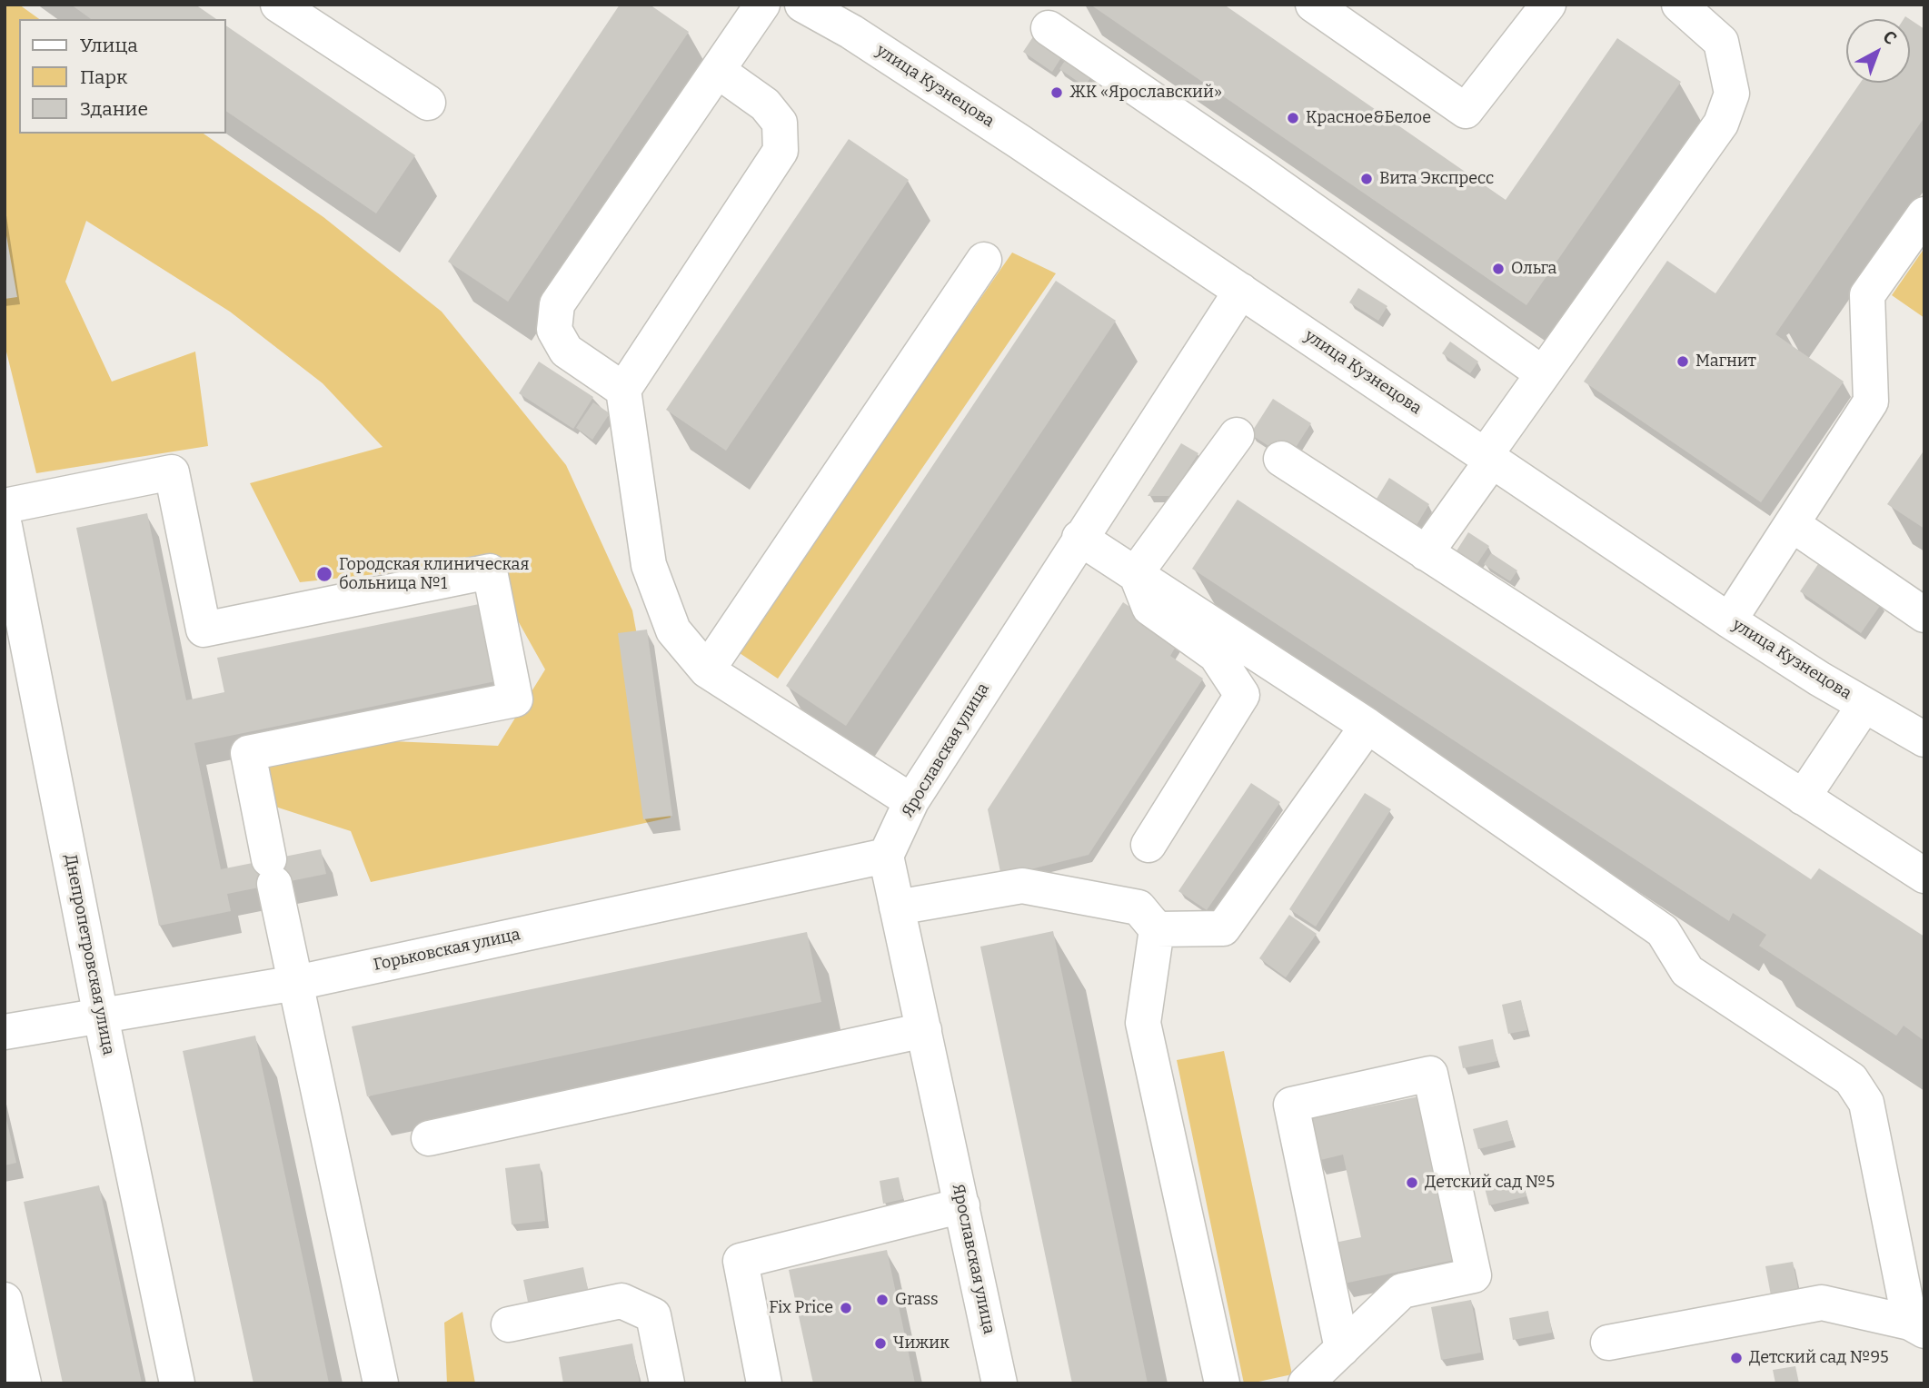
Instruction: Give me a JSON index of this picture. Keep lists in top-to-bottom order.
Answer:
{
  "streets": {
    "street": [
      "улица Кузнецова",
      "Ярославская улица",
      "Горьковская улица",
      "Днепропетровская улица"
    ]
  },
  "crossings": [
    ["улица Кузнецова", "Ярославская улица"],
    ["Ярославская улица", "Горьковская улица"],
    ["Горьковская улица", "Днепропетровская улица"]
  ],
  "places": [
    "ЖК «Ярославский»",
    "Красное&Белое",
    "Вита Экспресс",
    "Ольга",
    "Магнит",
    "Городская клиническая больница №1",
    "Детский сад №5",
    "Grass",
    "Fix Price",
    "Чижик",
    "Детский сад №95"
  ],
  "legend": ["Улица", "Парк", "Здание"],
  "north": "top right"
}
